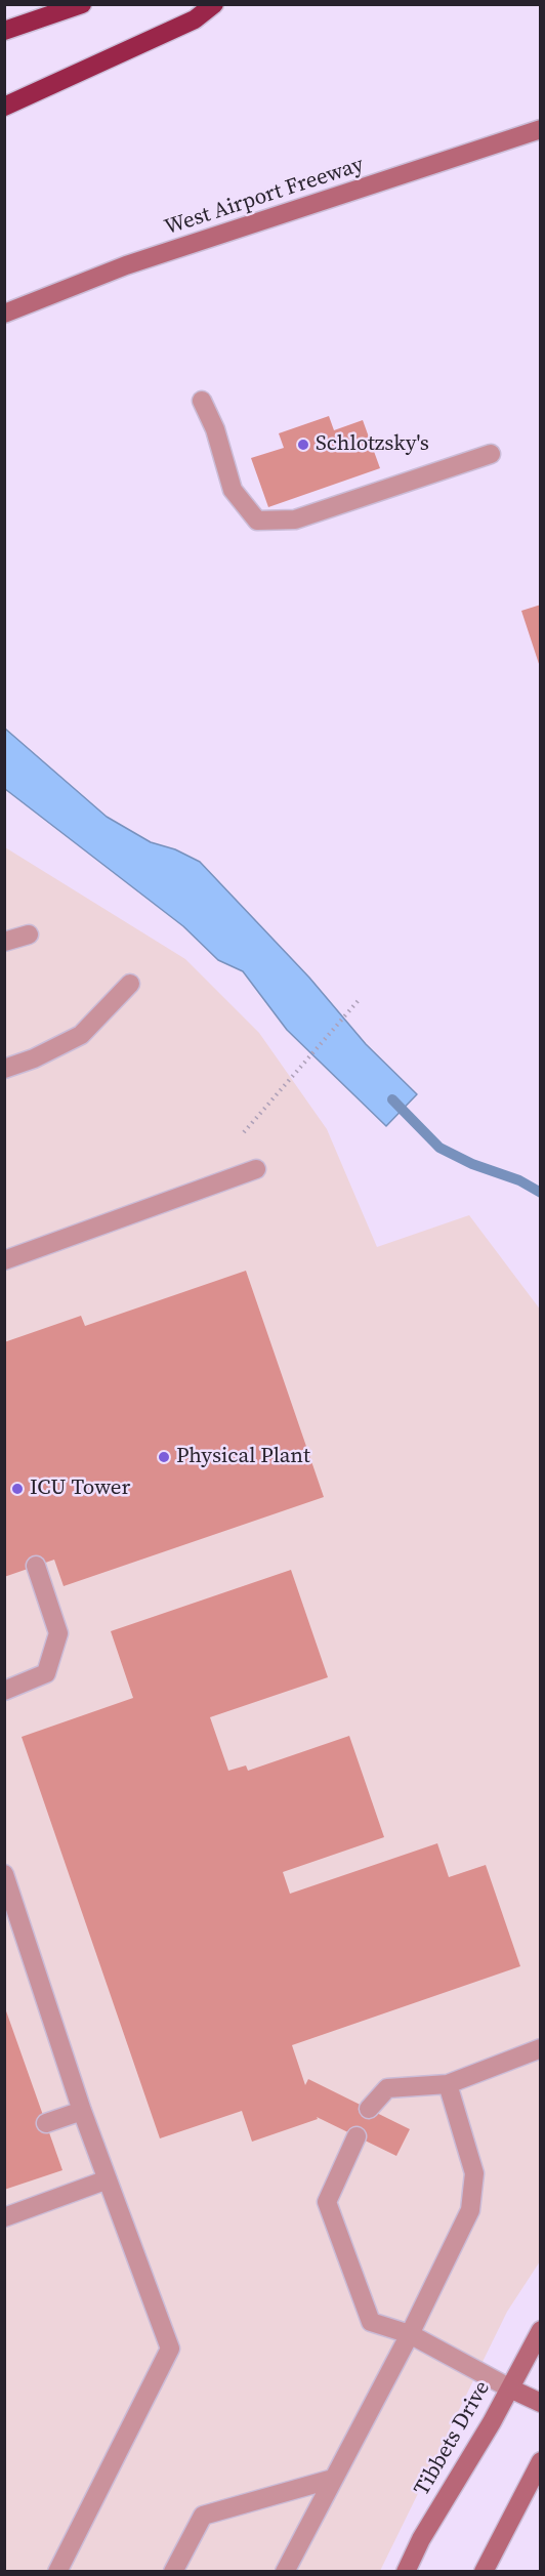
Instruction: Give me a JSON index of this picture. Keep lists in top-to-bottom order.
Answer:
{
  "streets": {
    "main road": ["West Airport Freeway", "Tibbets Drive"]
  },
  "places": ["Schlotzsky's", "Physical Plant", "ICU Tower"]
}
